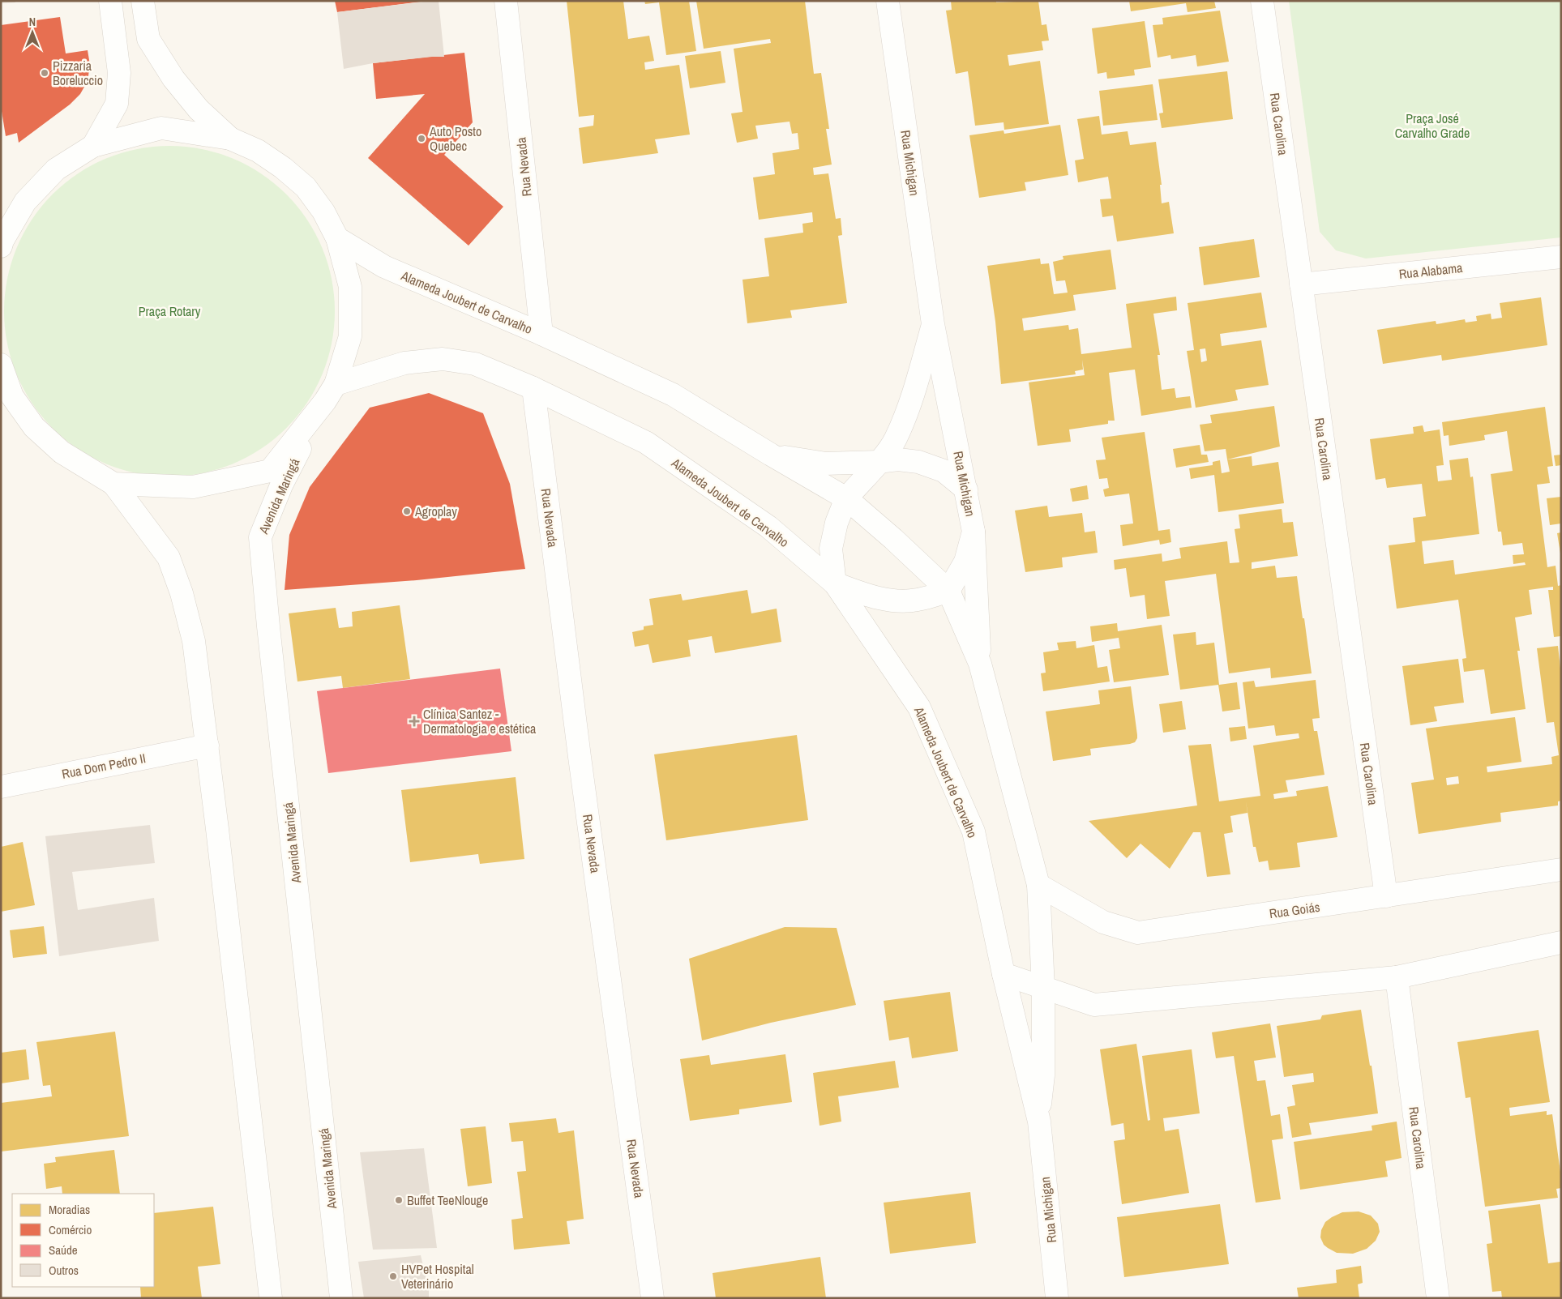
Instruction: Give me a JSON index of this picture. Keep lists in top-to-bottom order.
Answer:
{
  "streets": {
    "main road": [
      "Rua Carolina",
      "Rua Michigan",
      "Rua Nevada",
      "Rua Alabama",
      "Alameda Joubert de Carvalho",
      "Avenida Maringá",
      "Rua Dom Pedro II",
      "Rua Goiás"
    ]
  },
  "crossings": [
    ["Rua Carolina", "Rua Alabama"],
    ["Rua Carolina", "Rua Goiás"],
    ["Rua Michigan", "Alameda Joubert de Carvalho"],
    ["Rua Nevada", "Alameda Joubert de Carvalho"],
    ["Alameda Joubert de Carvalho", "Avenida Maringá"],
    ["Alameda Joubert de Carvalho", "Rua Goiás"]
  ],
  "parks": ["Praça José Carvalho Grade", "Praça Rotary"],
  "places": {
    "other": [
      "Pizzaria Boreluccio",
      "Auto Posto Quebec",
      "Agroplay",
      "Buffet TeeNlouge",
      "HVPet Hospital Veterinário"
    ],
    "health": ["Clínica Santez - Dermatologia e estética"]
  },
  "legend": [
    "Moradias",
    "Comércio",
    "Saúde",
    "Outros"
  ],
  "north": "top"
}
